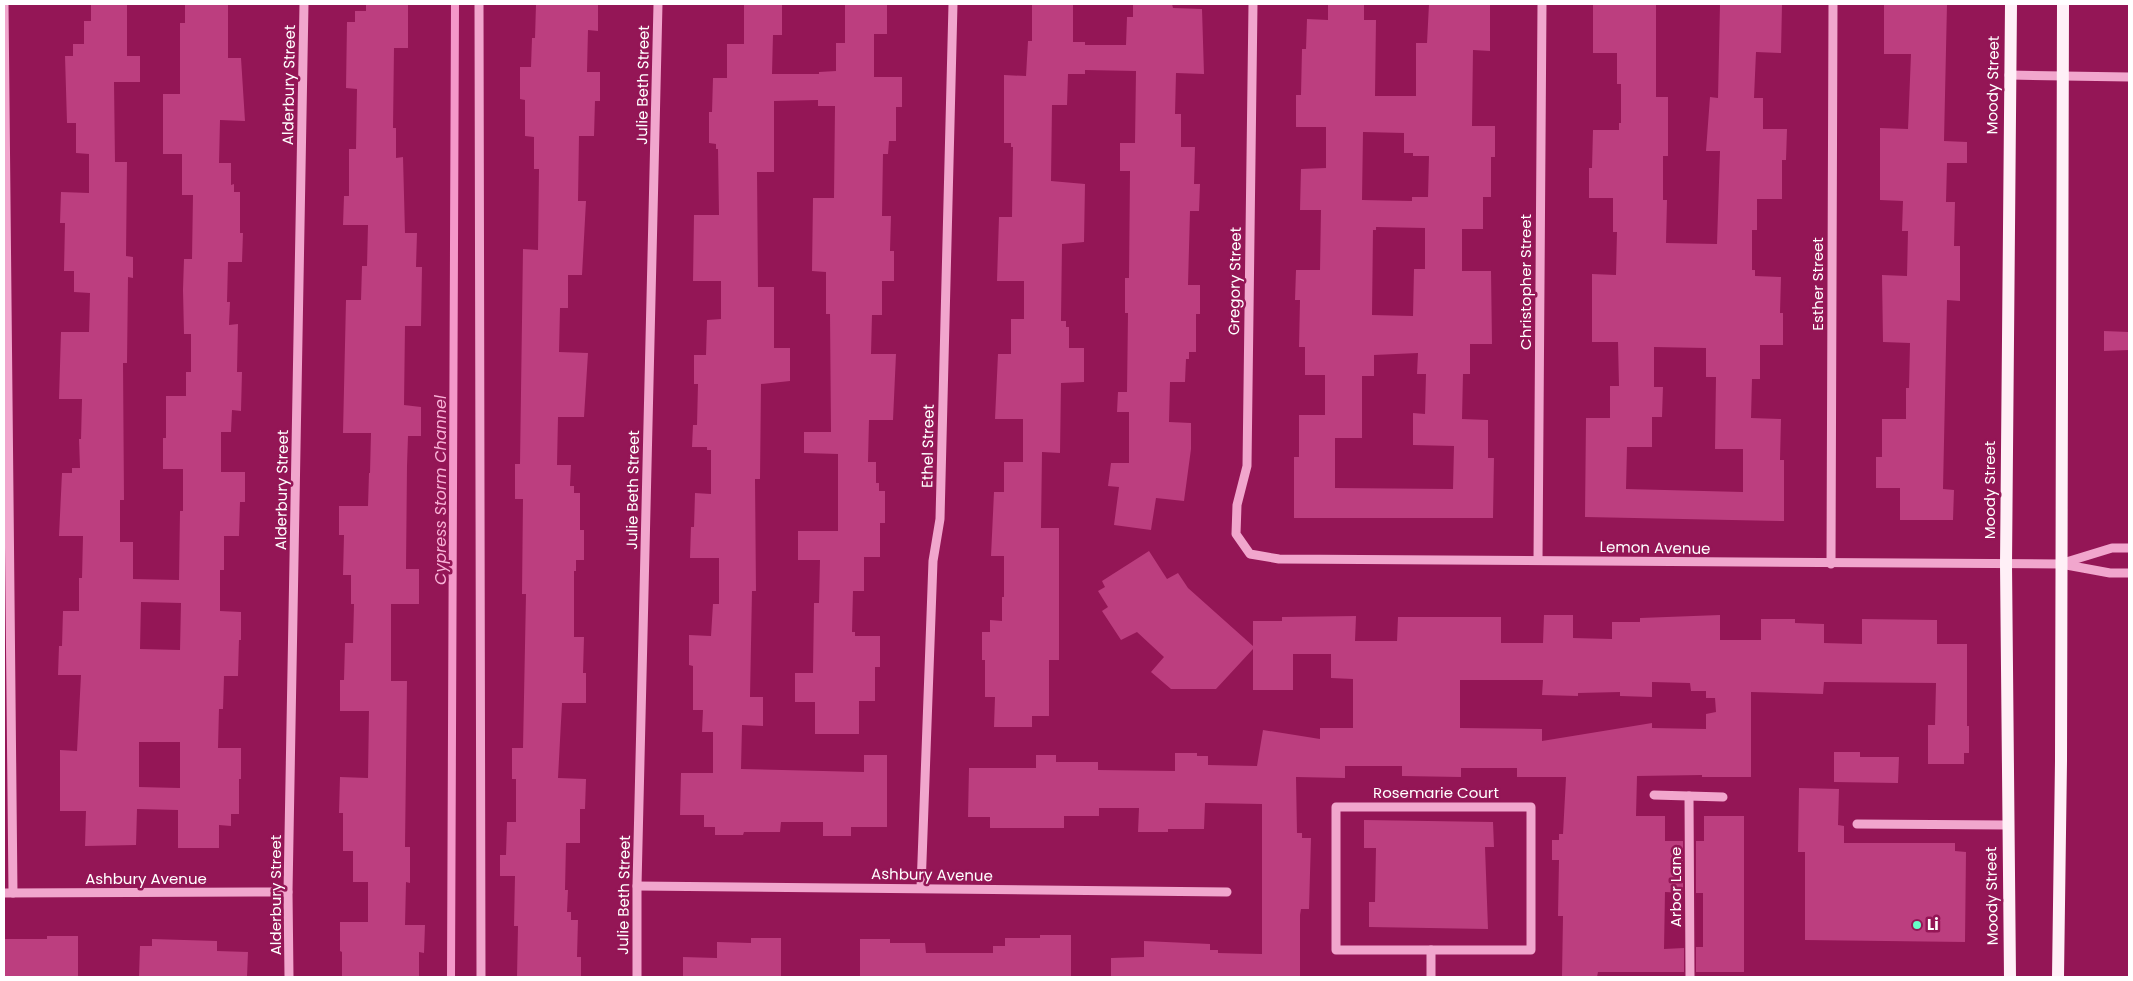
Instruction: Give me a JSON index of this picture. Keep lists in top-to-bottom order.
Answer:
{
  "streets": {
    "main road": ["Moody Street"],
    "street": [
      "Alderbury Street",
      "Julie Beth Street",
      "Gregory Street",
      "Christopher Street",
      "Esther Street",
      "Ethel Street",
      "Lemon Avenue",
      "Rosemarie Court",
      "Ashbury Avenue",
      "Arbor Lane"
    ]
  },
  "crossings": [
    ["Alderbury Street", "Ashbury Avenue"],
    ["Julie Beth Street", "Ashbury Avenue"],
    ["Moody Street", "Lemon Avenue"],
    ["Gregory Street", "Lemon Avenue"],
    ["Christopher Street", "Lemon Avenue"],
    ["Esther Street", "Lemon Avenue"],
    ["Ethel Street", "Ashbury Avenue"]
  ],
  "water": ["Cypress Storm Channel"],
  "places": ["Li"]
}
